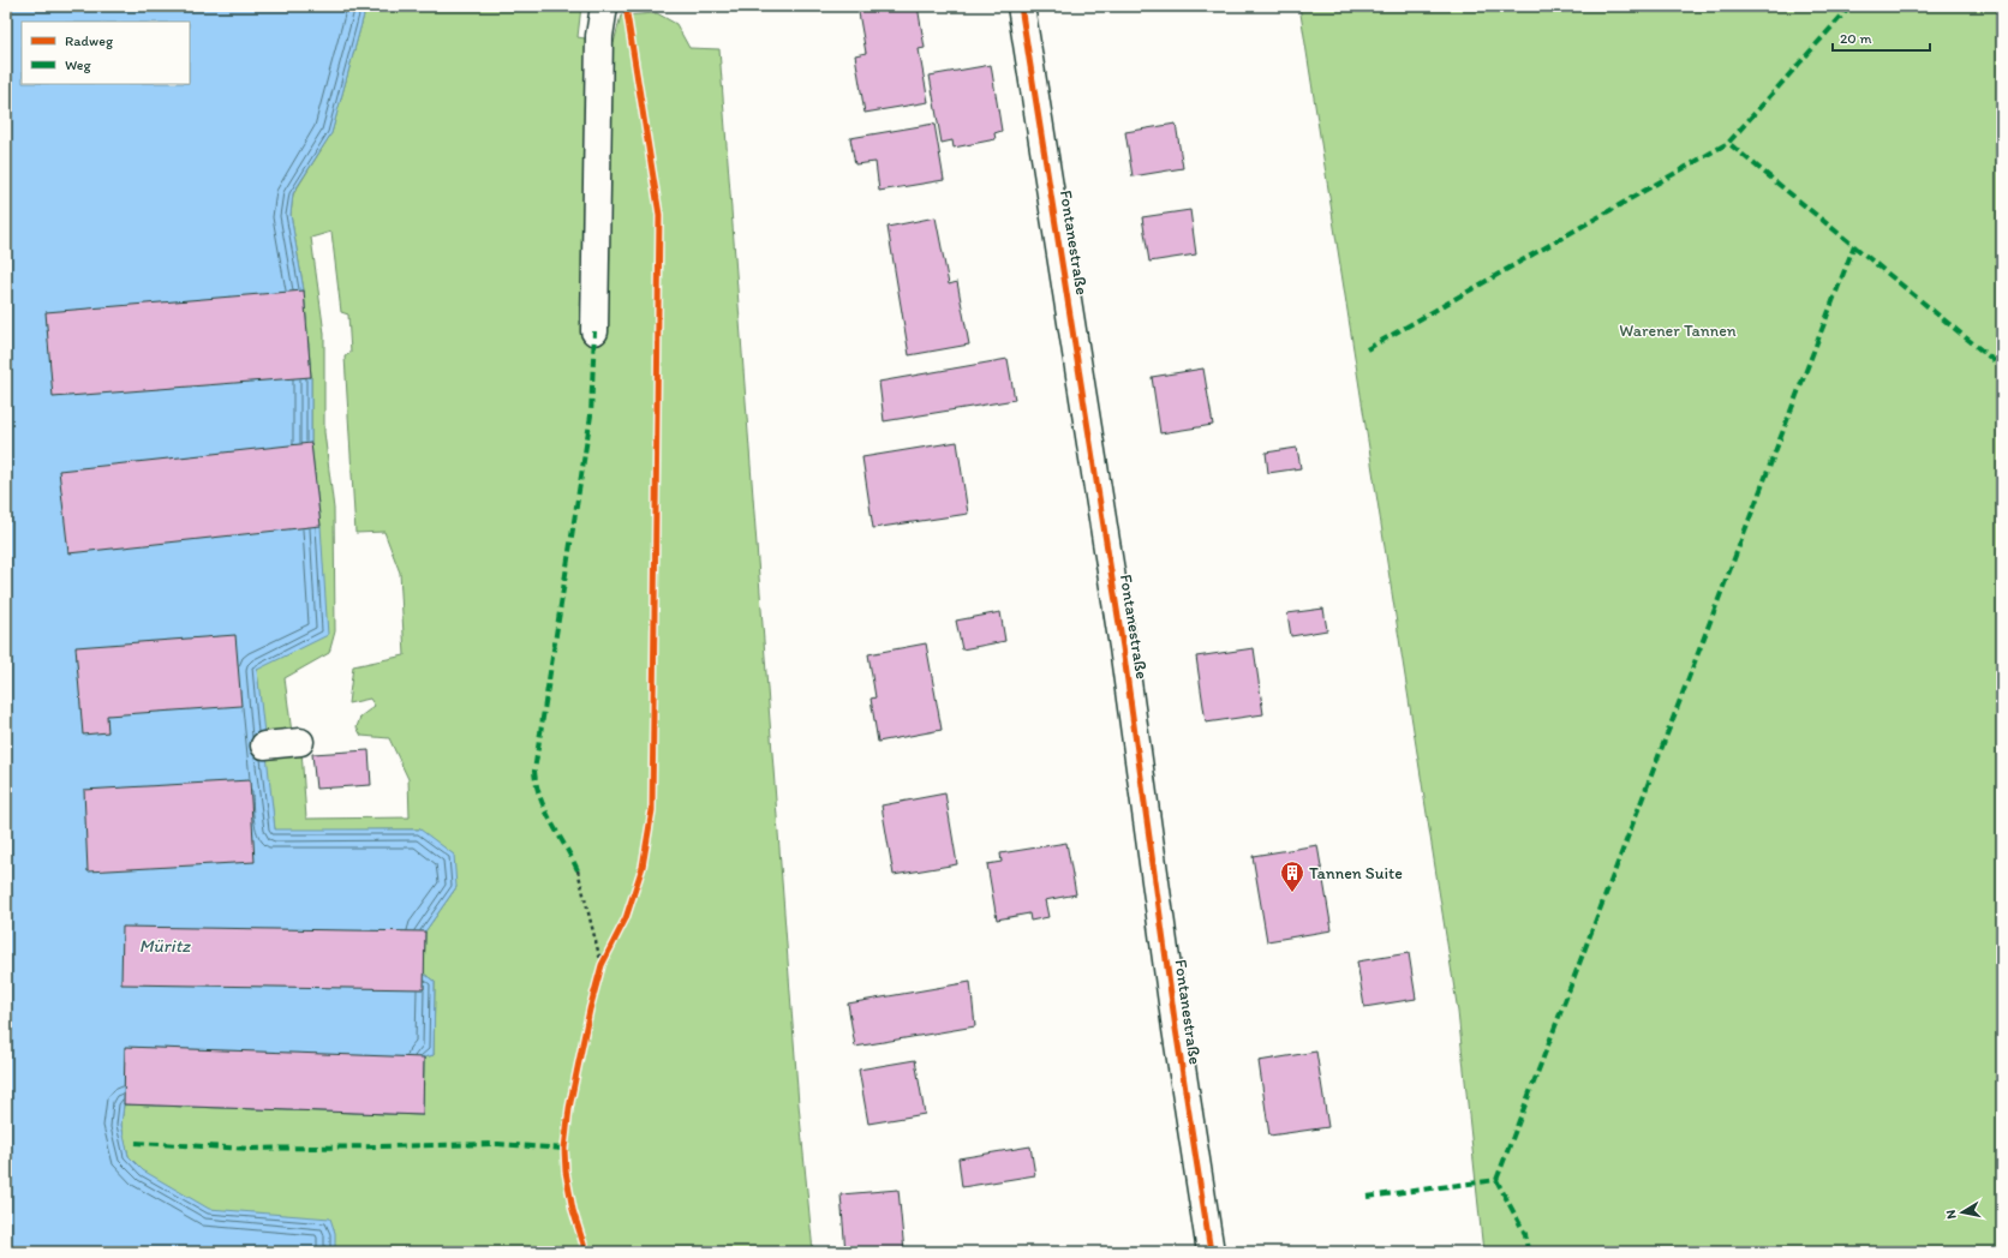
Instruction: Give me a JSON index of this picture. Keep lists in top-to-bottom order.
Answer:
{
  "streets": {
    "street": ["Fontanestraße"]
  },
  "water": ["Müritz"],
  "parks": ["Warener Tannen"],
  "places": {
    "building": ["Tannen Suite"]
  },
  "legend": ["Radweg", "Weg"],
  "scale_bar": "20 m",
  "north": "left"
}
